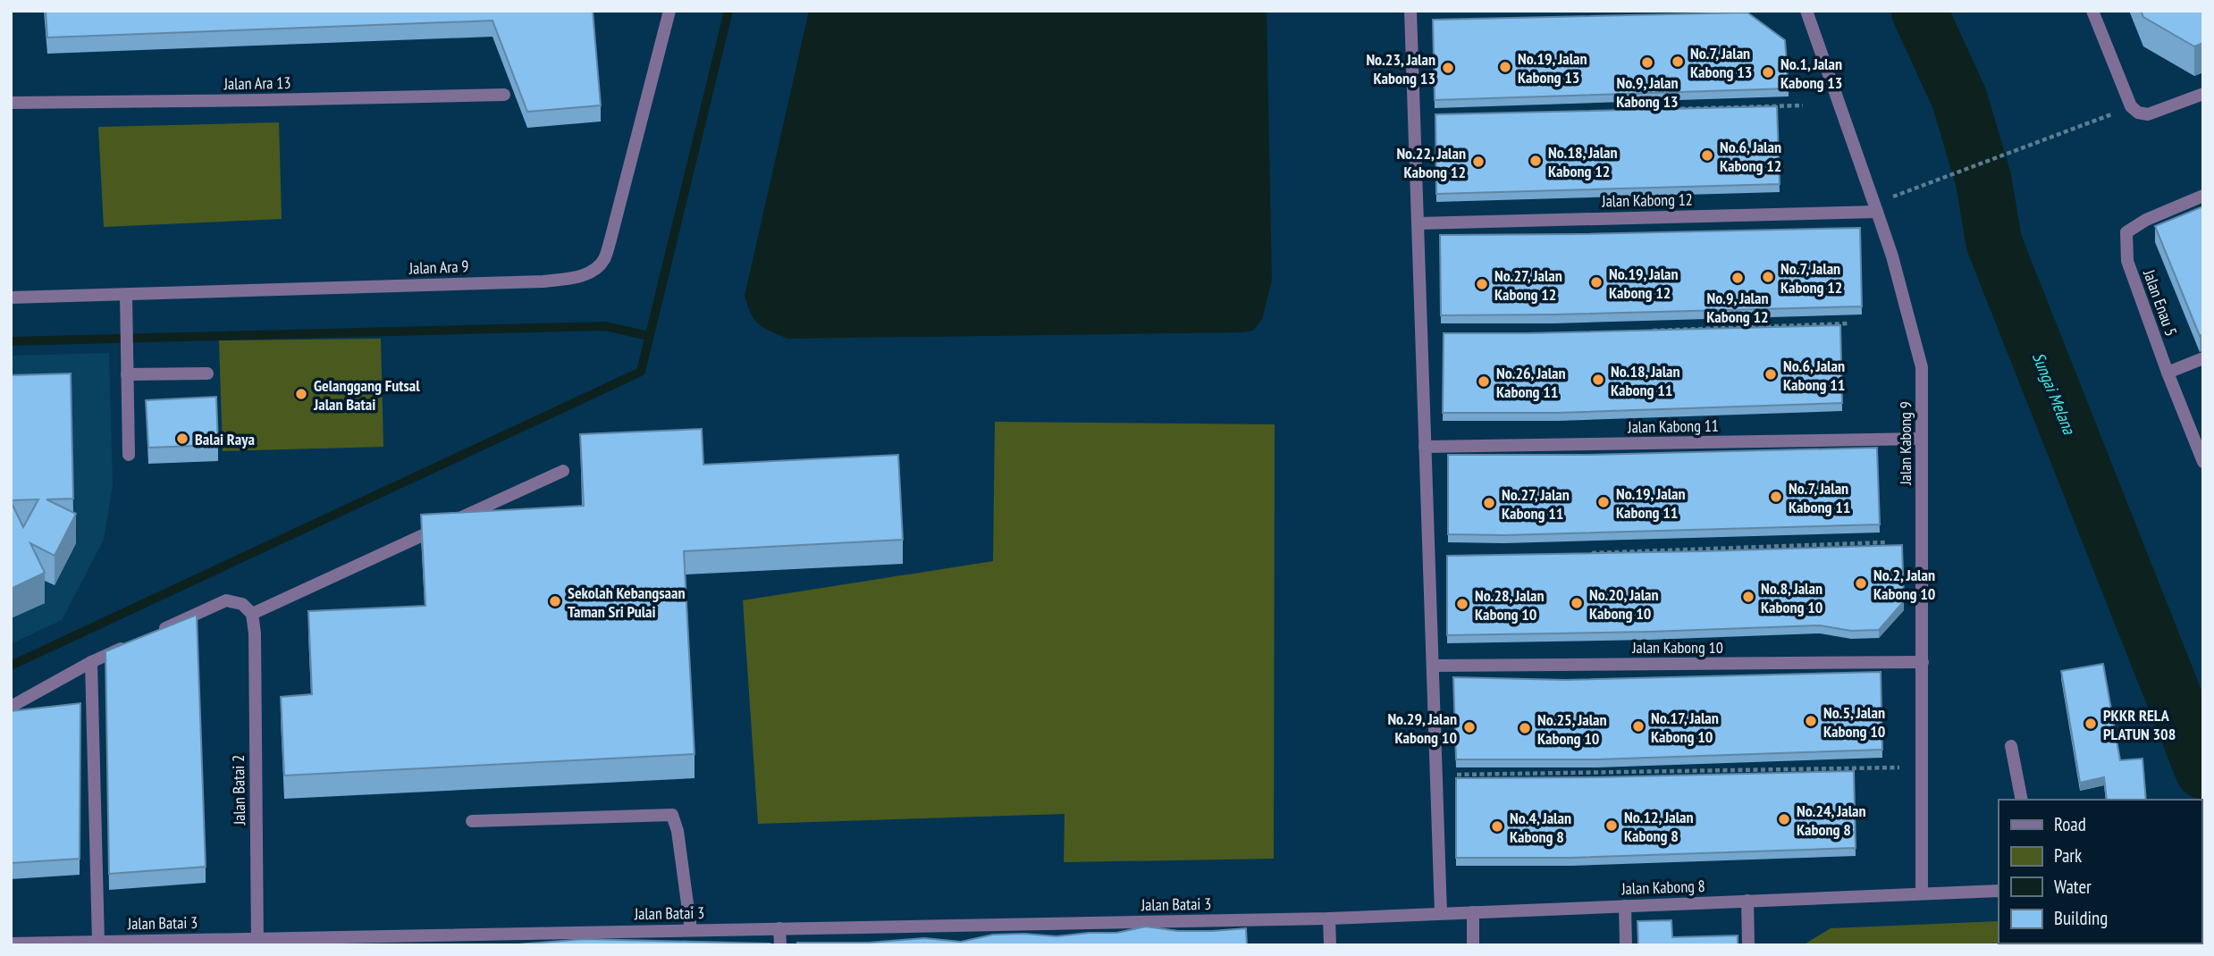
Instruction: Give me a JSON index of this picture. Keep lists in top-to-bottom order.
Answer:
{
  "streets": {
    "street": [
      "Jalan Ara 13",
      "Jalan Kabong 12",
      "Jalan Ara 9",
      "Jalan Enau 5",
      "Jalan Kabong 11",
      "Jalan Kabong 9",
      "Jalan Kabong 10",
      "Jalan Batai 2",
      "Jalan Kabong 8",
      "Jalan Batai 3"
    ]
  },
  "crossings": [
    ["Jalan Kabong 12", "Jalan Kabong 9"],
    ["Jalan Kabong 11", "Jalan Kabong 9"],
    ["Jalan Kabong 9", "Jalan Kabong 10"],
    ["Jalan Kabong 9", "Jalan Kabong 8"],
    ["Jalan Batai 2", "Jalan Batai 3"],
    ["Jalan Kabong 8", "Jalan Batai 3"]
  ],
  "water": ["Sungai Melana"],
  "places": [
    "No.7, Jalan Kabong 13",
    "No.9, Jalan Kabong 13",
    "No.19, Jalan Kabong 13",
    "No.23, Jalan Kabong 13",
    "No.1, Jalan Kabong 13",
    "No.6, Jalan Kabong 12",
    "No.18, Jalan Kabong 12",
    "No.22, Jalan Kabong 12",
    "No.7, Jalan Kabong 12",
    "No.9, Jalan Kabong 12",
    "No.19, Jalan Kabong 12",
    "No.27, Jalan Kabong 12",
    "No.6, Jalan Kabong 11",
    "No.18, Jalan Kabong 11",
    "No.26, Jalan Kabong 11",
    "Gelanggang Futsal Jalan Batai",
    "Balai Raya",
    "No.7, Jalan Kabong 11",
    "No.19, Jalan Kabong 11",
    "No.27, Jalan Kabong 11",
    "No.2, Jalan Kabong 10",
    "No.8, Jalan Kabong 10",
    "Sekolah Kebangsaan Taman Sri Pulai",
    "No.20, Jalan Kabong 10",
    "No.28, Jalan Kabong 10",
    "No.5, Jalan Kabong 10",
    "PKKR RELA PLATUN 308",
    "No.17, Jalan Kabong 10",
    "No.29, Jalan Kabong 10",
    "No.25, Jalan Kabong 10",
    "No.24, Jalan Kabong 8",
    "No.12, Jalan Kabong 8",
    "No.4, Jalan Kabong 8"
  ],
  "legend": [
    "Road",
    "Park",
    "Water",
    "Building"
  ]
}
